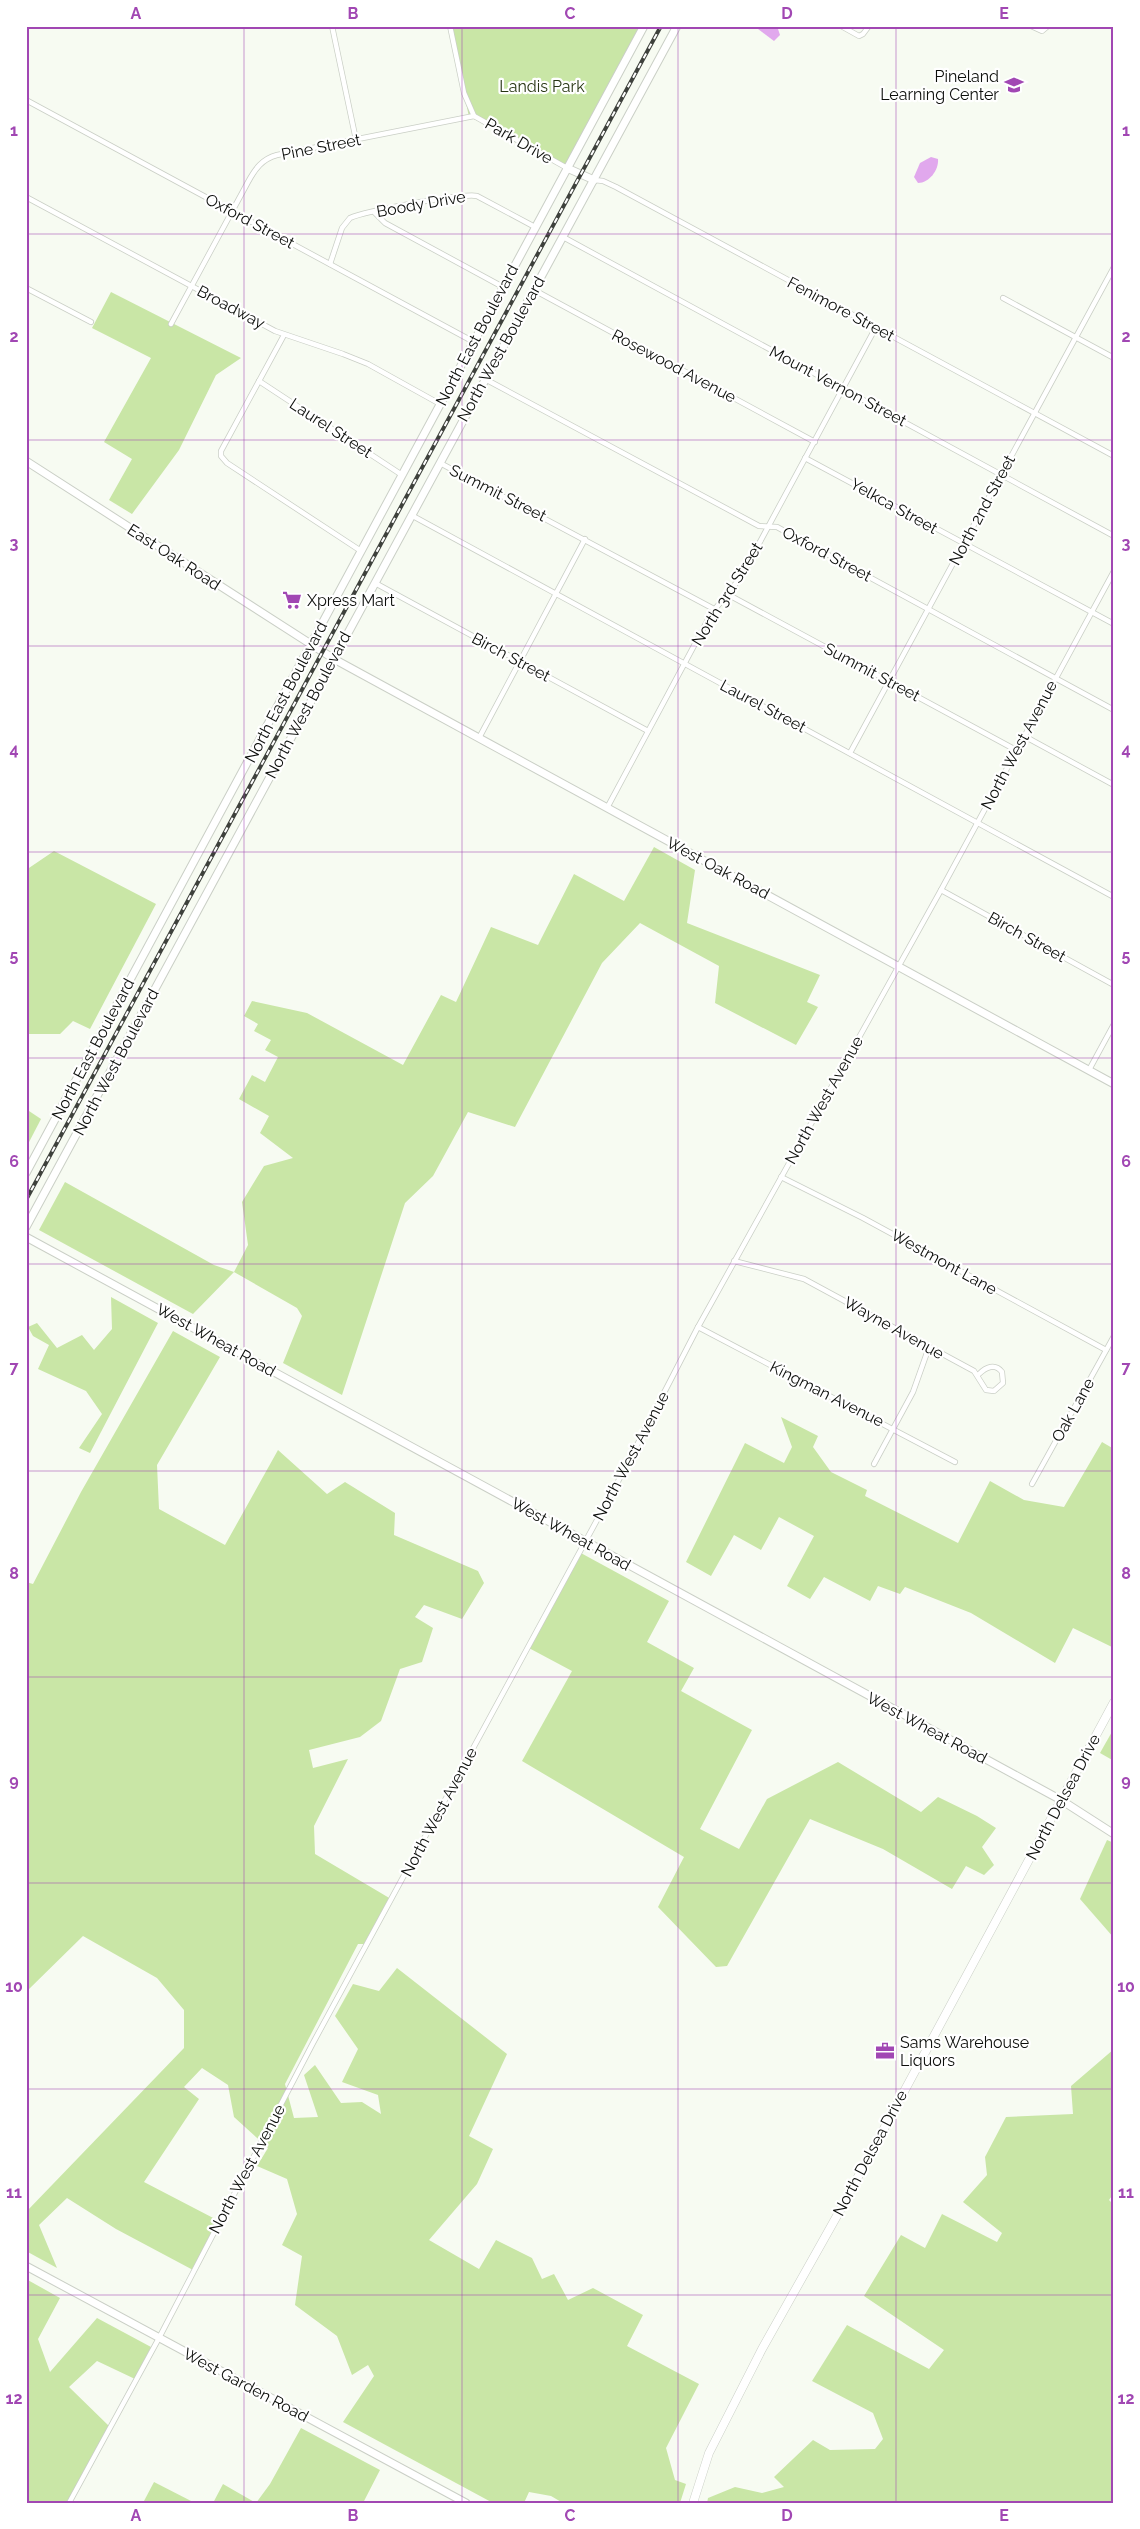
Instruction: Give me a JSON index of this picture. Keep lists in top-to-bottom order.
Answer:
{
  "streets": {
    "main road": [
      "Fenimore Street",
      "North East Boulevard",
      "North West Boulevard",
      "East Oak Road",
      "West Oak Road",
      "West Wheat Road",
      "North Delsea Drive",
      "West Garden Road"
    ],
    "street": [
      "Park Drive",
      "Pine Street",
      "Boody Drive",
      "Oxford Street",
      "Broadway",
      "Rosewood Avenue",
      "Mount Vernon Street",
      "Laurel Street",
      "Summit Street",
      "Yelkca Street",
      "North 2nd Street",
      "North 3rd Street",
      "Birch Street",
      "North West Avenue",
      "Westmont Lane",
      "Wayne Avenue",
      "Kingman Avenue",
      "Oak Lane"
    ]
  },
  "crossings": [
    ["Park Drive", "Pine Street"],
    ["Park Drive", "Fenimore Street"],
    ["Park Drive", "North East Boulevard"],
    ["Pine Street", "Oxford Street"],
    ["Pine Street", "Broadway"],
    ["Boody Drive", "Oxford Street"],
    ["Boody Drive", "North East Boulevard"],
    ["Oxford Street", "North East Boulevard"],
    ["Oxford Street", "North West Boulevard"],
    ["Oxford Street", "North 2nd Street"],
    ["Oxford Street", "North 3rd Street"],
    ["Oxford Street", "North West Avenue"],
    ["Broadway", "North East Boulevard"],
    ["Fenimore Street", "North East Boulevard"],
    ["Fenimore Street", "North West Boulevard"],
    ["Fenimore Street", "North 2nd Street"],
    ["Fenimore Street", "North 3rd Street"],
    ["North East Boulevard", "Laurel Street"],
    ["North East Boulevard", "East Oak Road"],
    ["North West Boulevard", "Rosewood Avenue"],
    ["North West Boulevard", "Mount Vernon Street"],
    ["North West Boulevard", "Laurel Street"],
    ["North West Boulevard", "Summit Street"],
    ["North West Boulevard", "Birch Street"],
    ["North West Boulevard", "West Oak Road"],
    ["Rosewood Avenue", "North 3rd Street"],
    ["Mount Vernon Street", "North 2nd Street"],
    ["Mount Vernon Street", "North 3rd Street"],
    ["Laurel Street", "North 2nd Street"],
    ["Laurel Street", "North 3rd Street"],
    ["Laurel Street", "North West Avenue"],
    ["Summit Street", "North 2nd Street"],
    ["Summit Street", "North 3rd Street"],
    ["Summit Street", "North West Avenue"],
    ["Yelkca Street", "North 2nd Street"],
    ["Yelkca Street", "North 3rd Street"],
    ["Yelkca Street", "North West Avenue"],
    ["East Oak Road", "West Oak Road"],
    ["North 3rd Street", "Birch Street"],
    ["North 3rd Street", "West Oak Road"],
    ["Birch Street", "North West Avenue"],
    ["North West Avenue", "West Oak Road"],
    ["North West Avenue", "Westmont Lane"],
    ["North West Avenue", "Wayne Avenue"],
    ["North West Avenue", "West Wheat Road"],
    ["North West Avenue", "Kingman Avenue"],
    ["North West Avenue", "West Garden Road"],
    ["Westmont Lane", "Oak Lane"],
    ["West Wheat Road", "North Delsea Drive"]
  ],
  "parks": ["Landis Park"],
  "places": {
    "school or university": ["Pineland Learning Center"],
    "supermarket": ["Xpress Mart"],
    "office": ["Sams Warehouse Liquors"]
  },
  "grid": {
    "columns": [
      "A",
      "B",
      "C",
      "D",
      "E"
    ],
    "rows": [
      "1",
      "2",
      "3",
      "4",
      "5",
      "6",
      "7",
      "8",
      "9",
      "10",
      "11",
      "12"
    ]
  }
}
